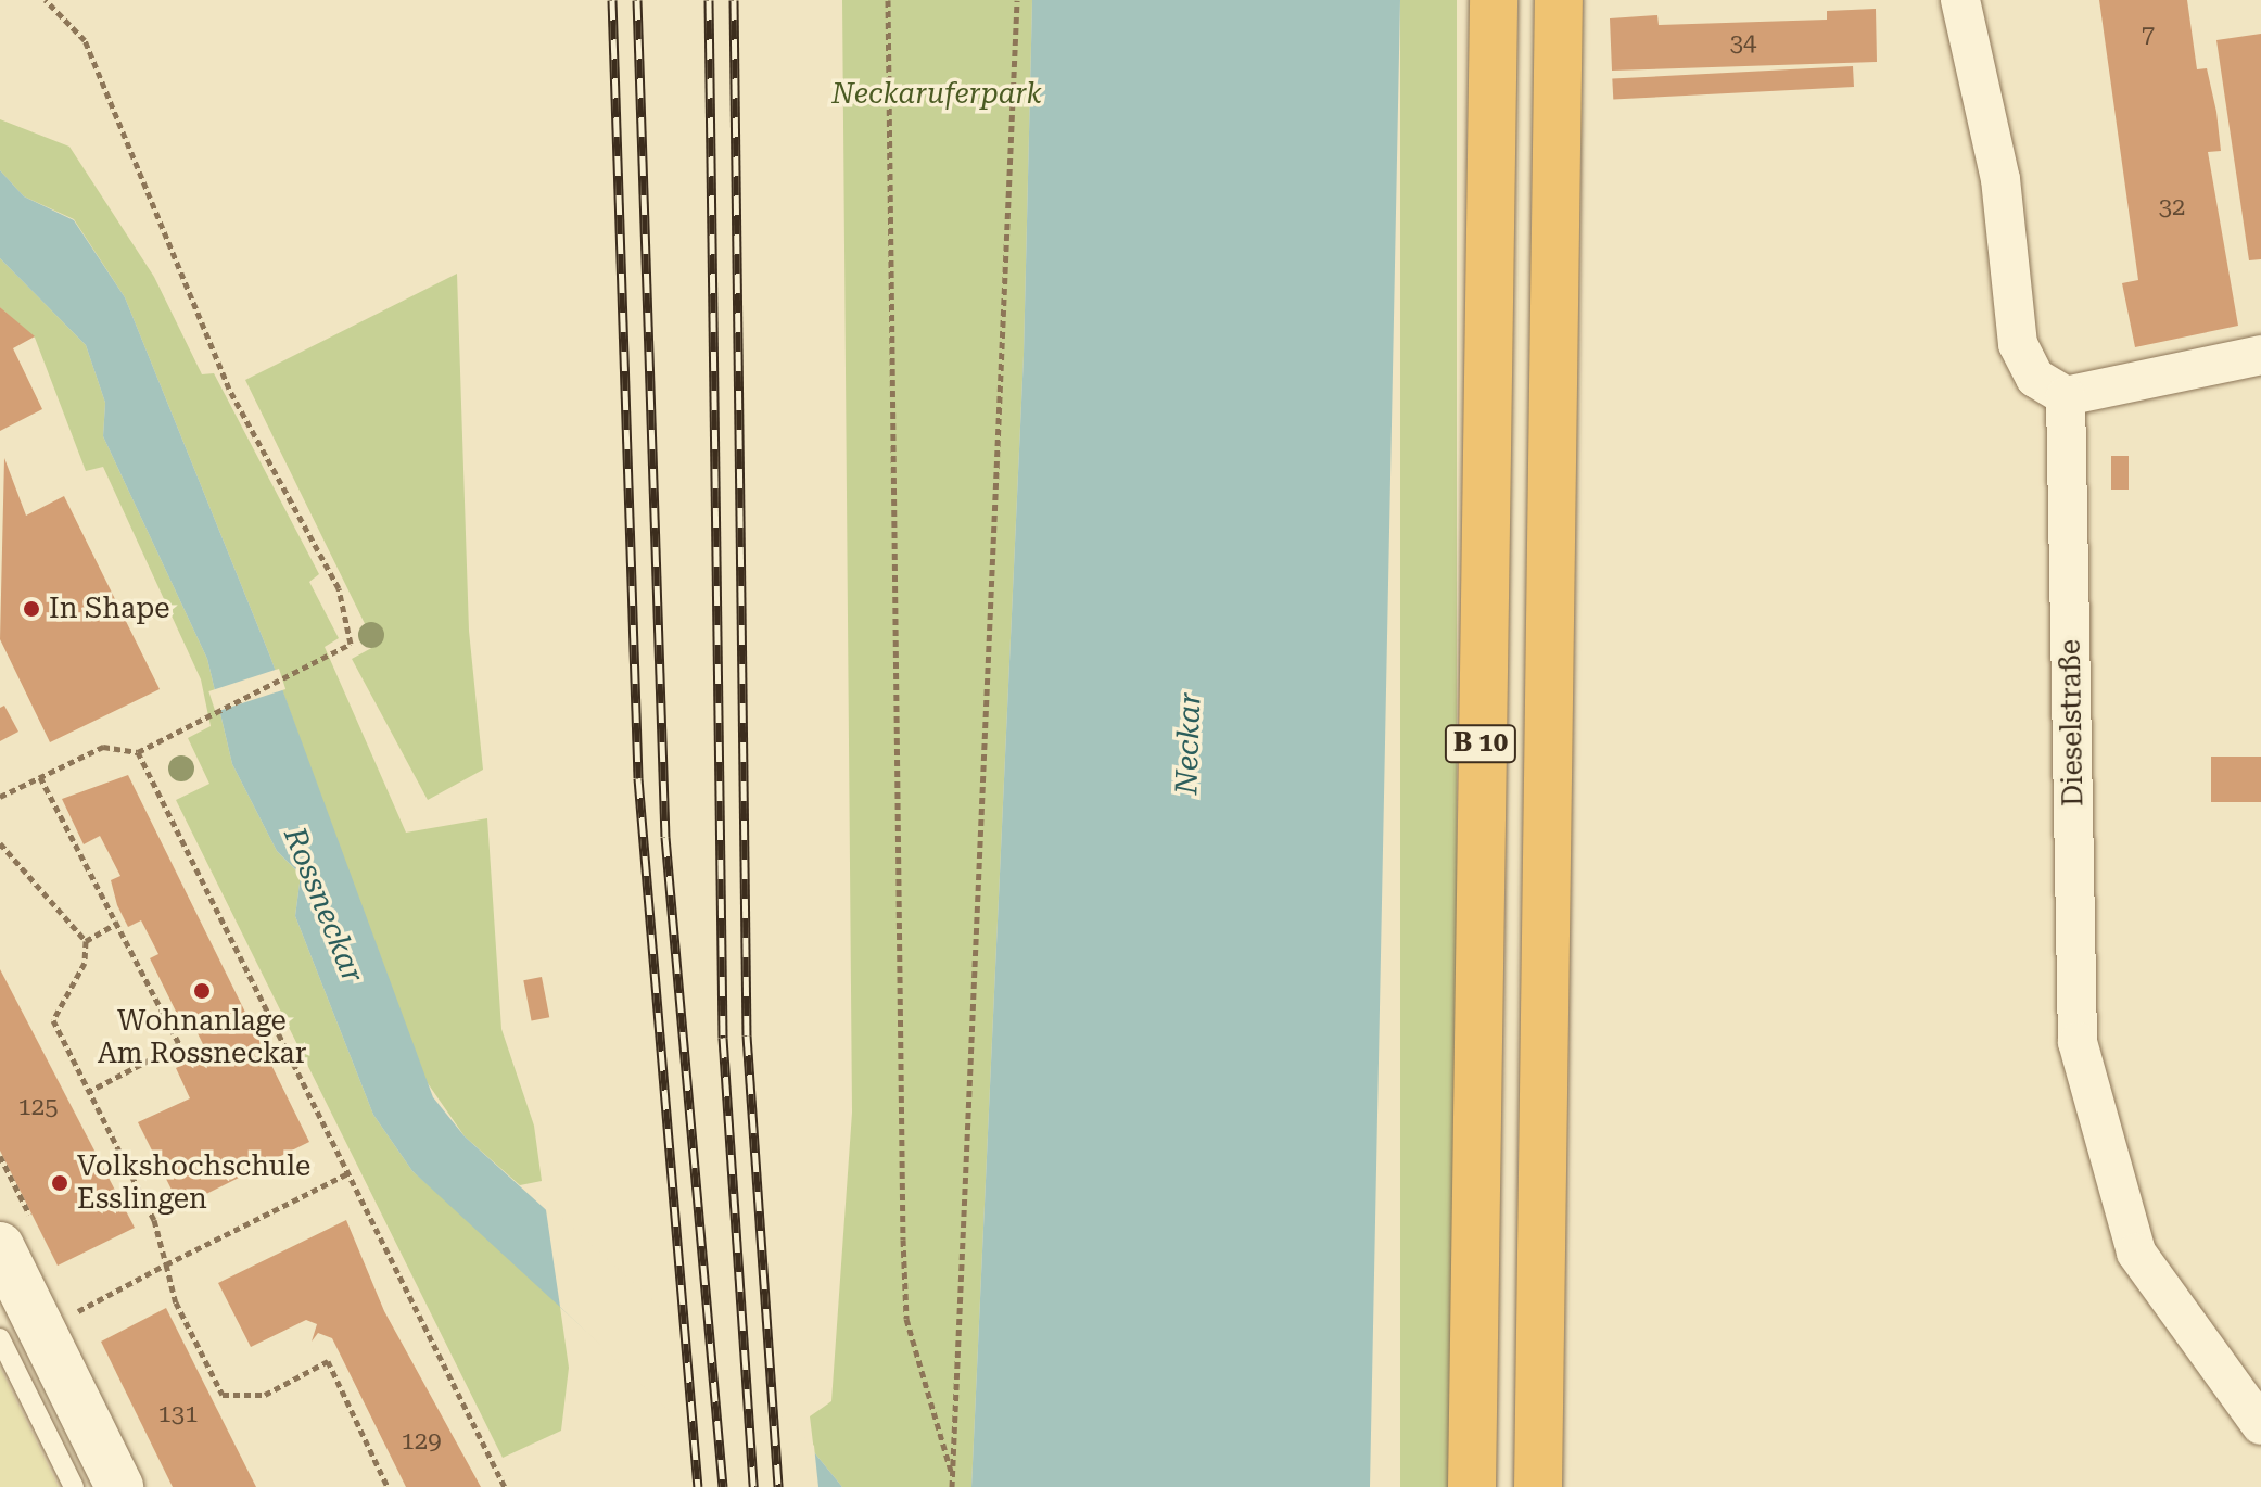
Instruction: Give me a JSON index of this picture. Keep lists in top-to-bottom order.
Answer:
{
  "streets": {
    "highway": ["B 10"],
    "street": ["Dieselstraße"]
  },
  "water": ["Neckar", "Rossneckar"],
  "parks": ["Neckaruferpark"],
  "places": ["In Shape", "Wohnanlage Am Rossneckar", "Volkshochschule Esslingen"],
  "house_numbers": [
    "7",
    "34",
    "32",
    "125",
    "131",
    "129"
  ]
}
